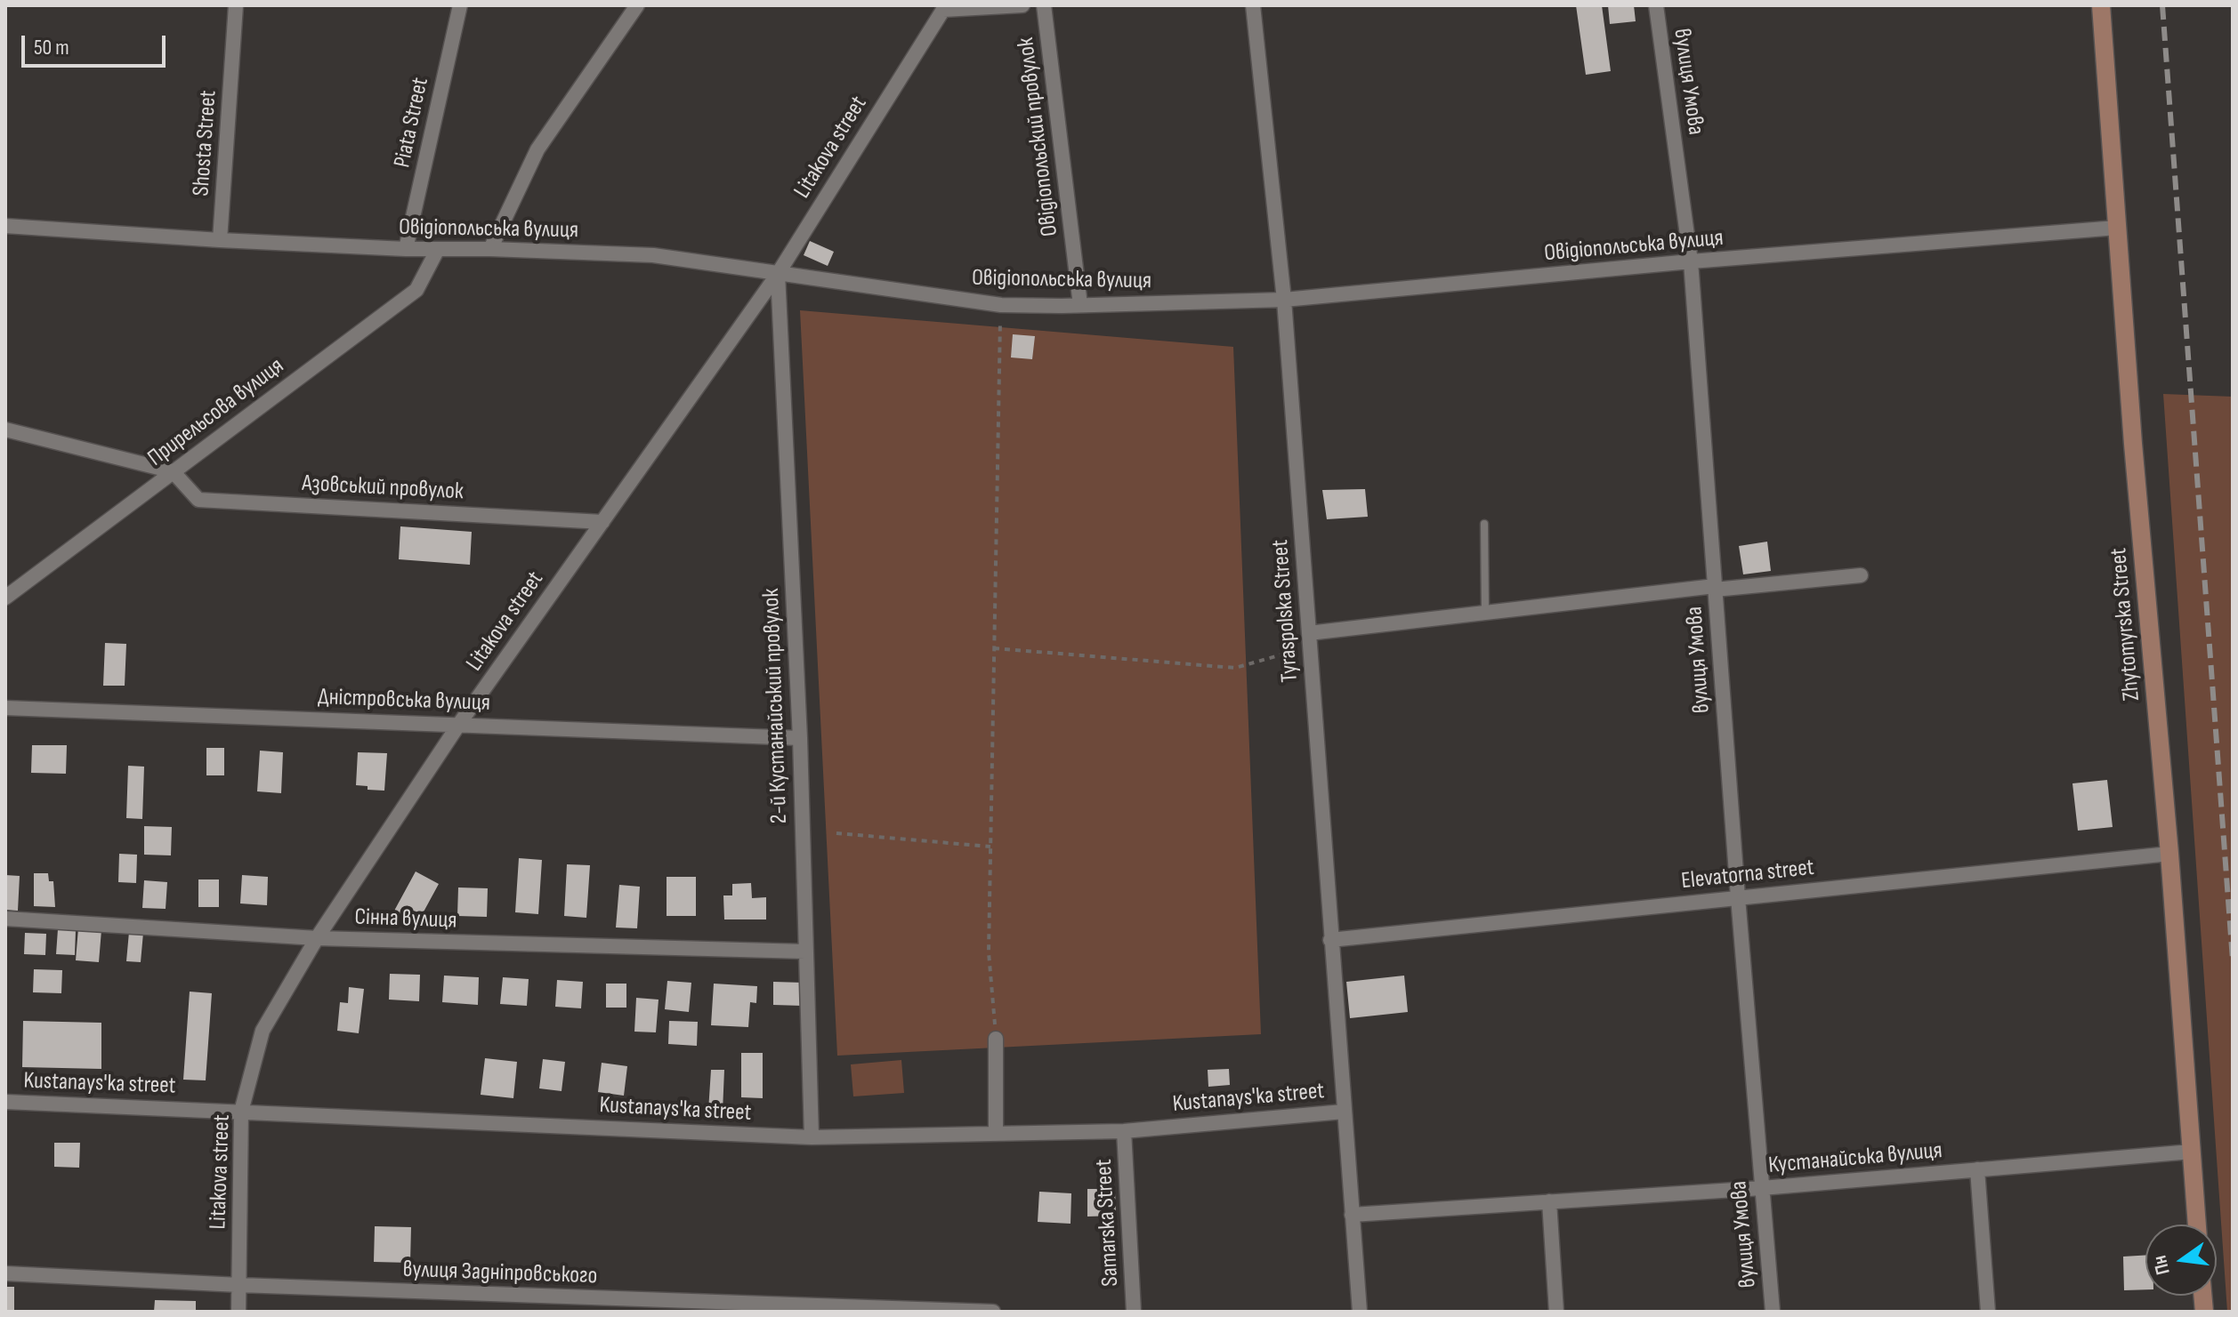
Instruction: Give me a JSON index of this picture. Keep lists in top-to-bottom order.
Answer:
{
  "streets": {
    "street": [
      "вулиця Умова",
      "Piata Street",
      "Овідіопольский провулок",
      "Shosta Street",
      "Litakova street",
      "Овідіопольська вулиця",
      "Прирельсова вулиця",
      "Азовський провулок",
      "Tyraspolska Street",
      "Zhytomyrska Street",
      "Дністровська вулиця",
      "2-й Кустанайський провулок",
      "Elevatorna street",
      "Сінна вулиця",
      "Kustanays'ka street",
      "Кустанайська вулиця",
      "Samarska Street",
      "вулиця Задніпровського"
    ]
  },
  "crossings": [
    ["вулиця Умова", "Овідіопольська вулиця"],
    ["вулиця Умова", "Elevatorna street"],
    ["вулиця Умова", "Кустанайська вулиця"],
    ["Piata Street", "Овідіопольська вулиця"],
    ["Овідіопольский провулок", "Овідіопольська вулиця"],
    ["Shosta Street", "Овідіопольська вулиця"],
    ["Litakova street", "Овідіопольська вулиця"],
    ["Litakova street", "Азовський провулок"],
    ["Litakova street", "Дністровська вулиця"],
    ["Litakova street", "2-й Кустанайський провулок"],
    ["Litakova street", "Сінна вулиця"],
    ["Litakova street", "Kustanays'ka street"],
    ["Litakova street", "вулиця Задніпровського"],
    ["Овідіопольська вулиця", "Прирельсова вулиця"],
    ["Овідіопольська вулиця", "Tyraspolska Street"],
    ["Овідіопольська вулиця", "Zhytomyrska Street"],
    ["Овідіопольська вулиця", "2-й Кустанайський провулок"],
    ["Прирельсова вулиця", "Азовський провулок"],
    ["Tyraspolska Street", "Elevatorna street"],
    ["Tyraspolska Street", "Kustanays'ka street"],
    ["Tyraspolska Street", "Кустанайська вулиця"],
    ["Zhytomyrska Street", "Elevatorna street"],
    ["Zhytomyrska Street", "Кустанайська вулиця"],
    ["Дністровська вулиця", "2-й Кустанайський провулок"],
    ["2-й Кустанайський провулок", "Сінна вулиця"],
    ["2-й Кустанайський провулок", "Kustanays'ka street"],
    ["Kustanays'ka street", "Samarska Street"]
  ],
  "scale_bar": "50 m",
  "north": "left"
}
